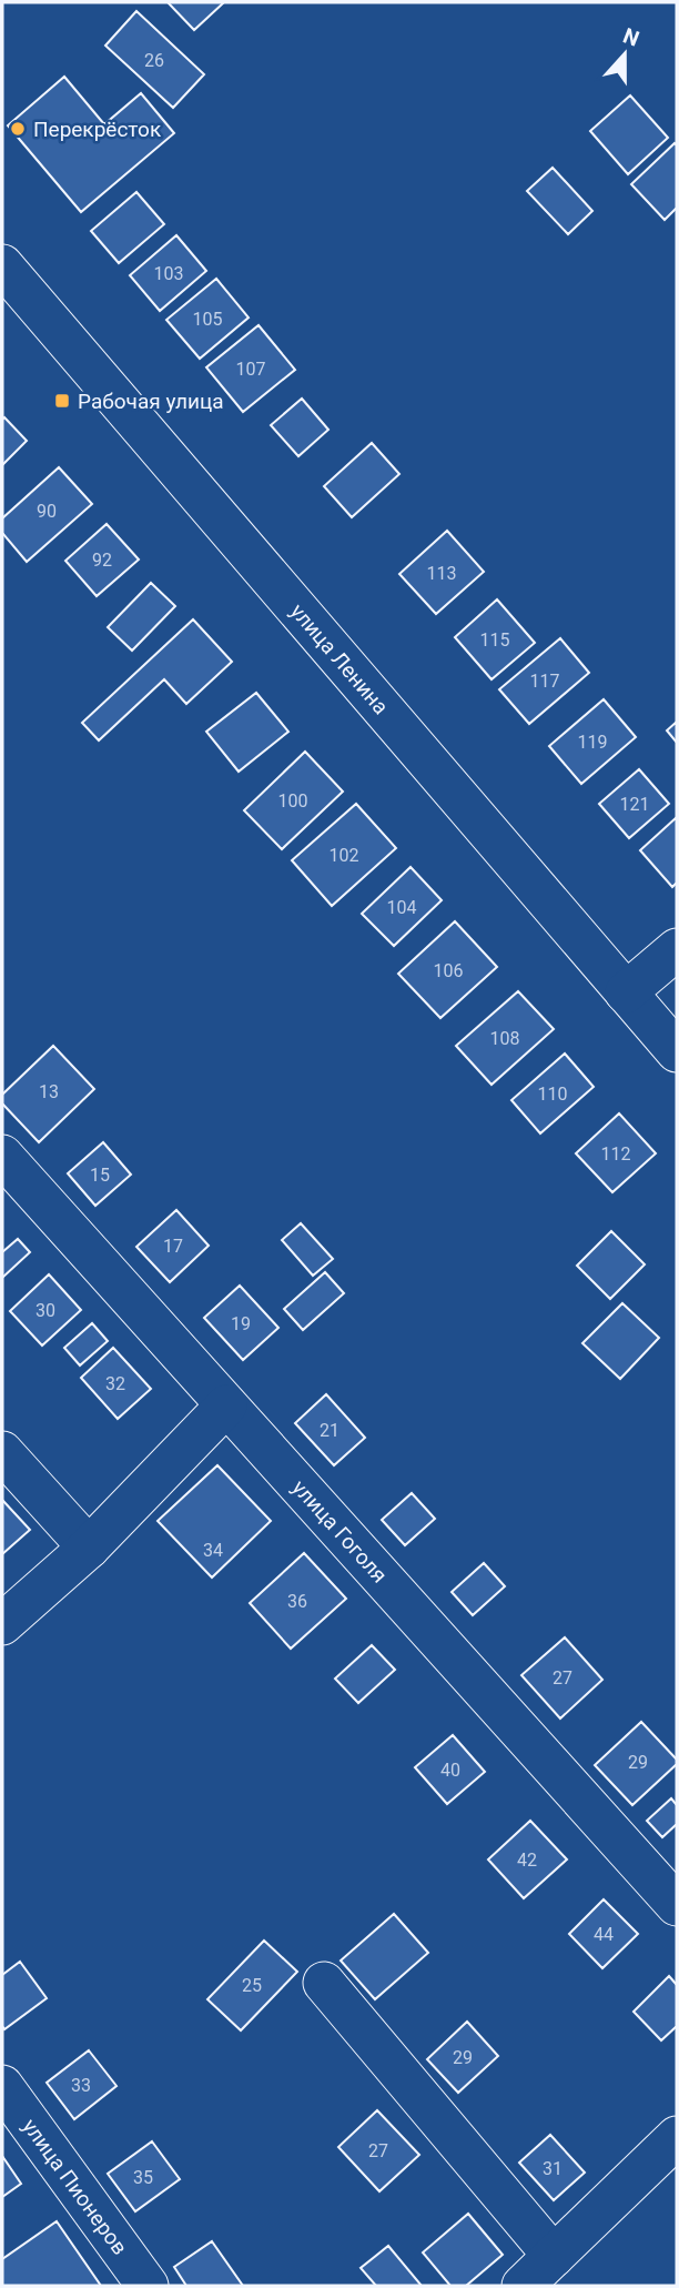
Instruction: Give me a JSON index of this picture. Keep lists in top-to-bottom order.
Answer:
{
  "streets": {
    "street": ["улица Ленина", "улица Гоголя", "улица Пионеров"]
  },
  "places": {
    "other": ["Перекрёсток"],
    "transit": ["Рабочая улица"]
  },
  "house_numbers": [
    "26",
    "103",
    "105",
    "107",
    "90",
    "92",
    "113",
    "115",
    "117",
    "119",
    "100",
    "121",
    "102",
    "104",
    "106",
    "108",
    "13",
    "110",
    "112",
    "15",
    "17",
    "30",
    "19",
    "32",
    "21",
    "34",
    "36",
    "27",
    "29",
    "40",
    "42",
    "44",
    "25",
    "29",
    "33",
    "27",
    "31",
    "35"
  ],
  "north": "top"
}
